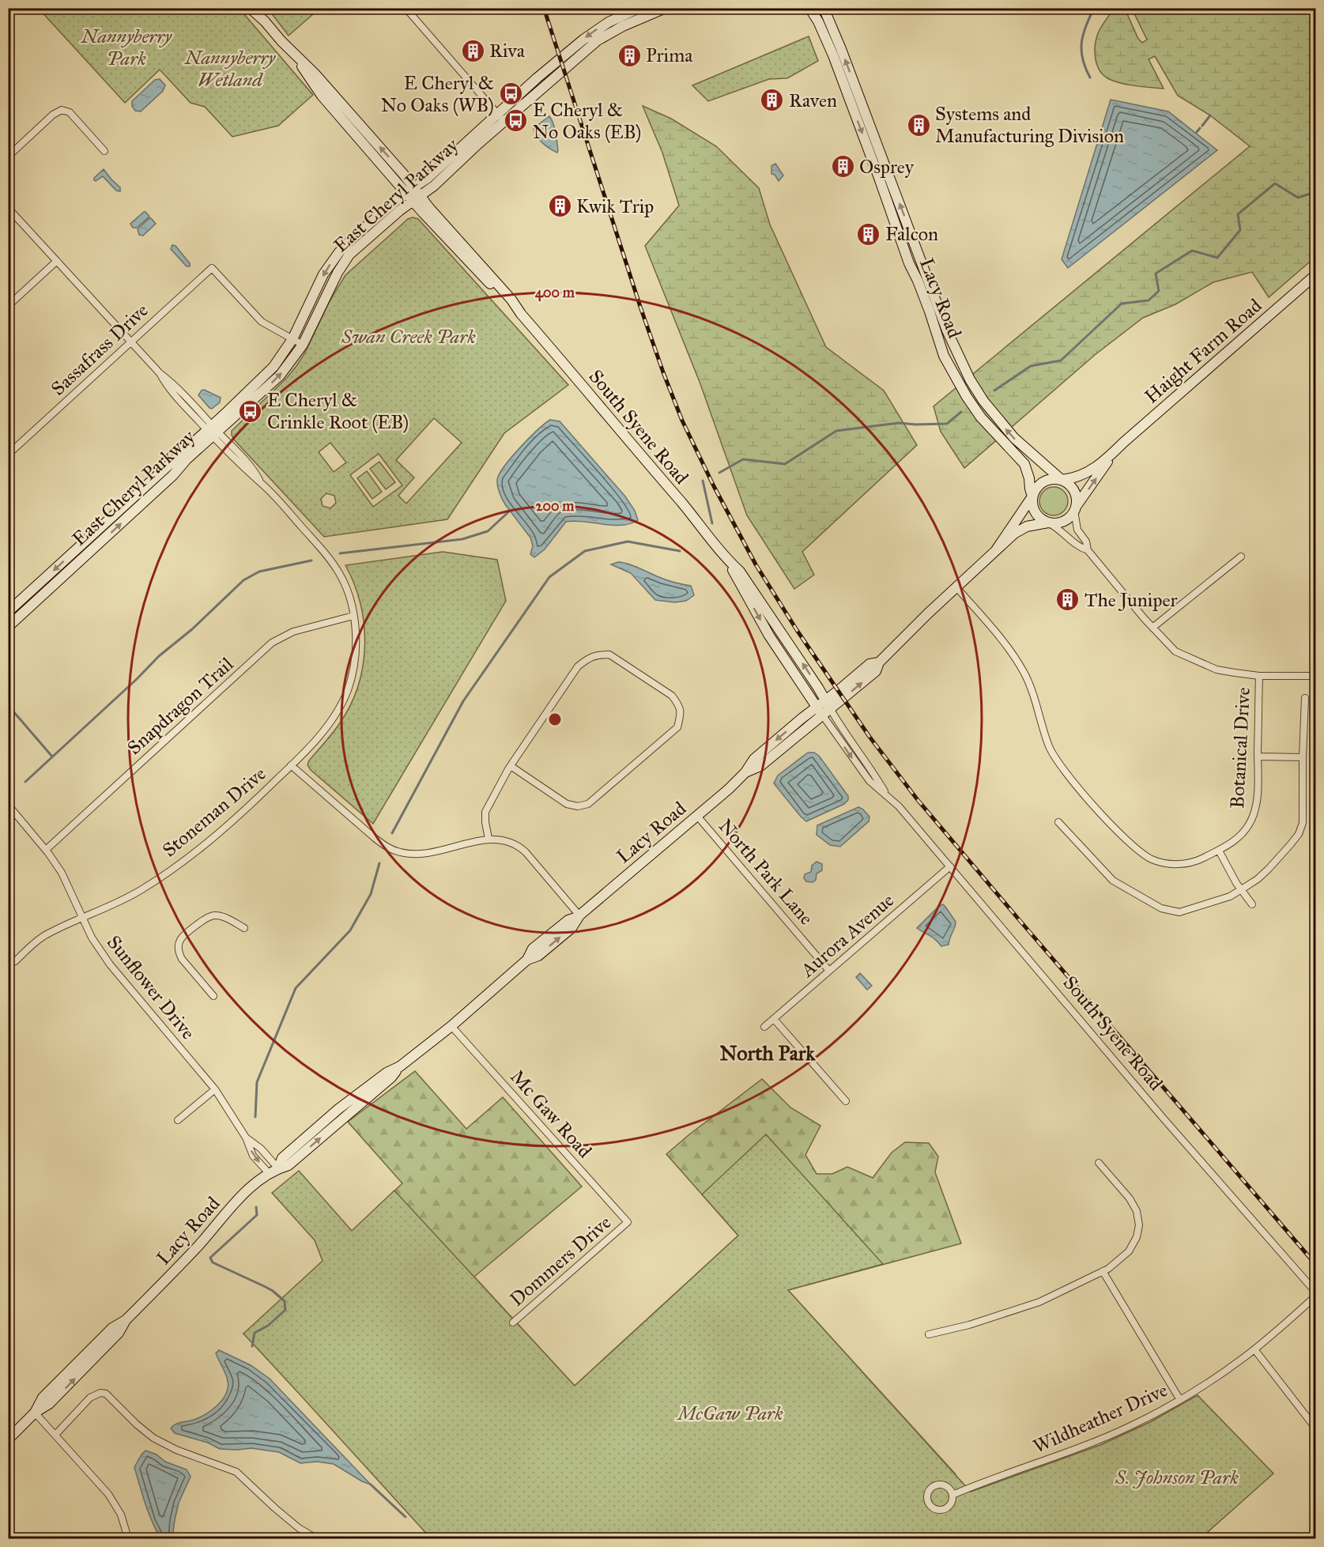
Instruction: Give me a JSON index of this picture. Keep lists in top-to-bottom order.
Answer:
{
  "streets": {
    "street": [
      "East Cheryl Parkway",
      "Lacy Road",
      "Sassafrass Drive",
      "Haight Farm Road",
      "South Syene Road",
      "Snapdragon Trail",
      "Botanical Drive",
      "Stoneman Drive",
      "North Park Lane",
      "Aurora Avenue",
      "Sunflower Drive",
      "Mc Gaw Road",
      "Dommers Drive",
      "Wildheather Drive"
    ]
  },
  "crossings": [
    ["East Cheryl Parkway", "Sassafrass Drive"],
    ["East Cheryl Parkway", "South Syene Road"],
    ["East Cheryl Parkway", "Stoneman Drive"],
    ["Lacy Road", "Haight Farm Road"],
    ["Lacy Road", "South Syene Road"],
    ["Lacy Road", "Botanical Drive"],
    ["Lacy Road", "North Park Lane"],
    ["Lacy Road", "Sunflower Drive"],
    ["Lacy Road", "Mc Gaw Road"],
    ["Sassafrass Drive", "Stoneman Drive"],
    ["South Syene Road", "Aurora Avenue"],
    ["Snapdragon Trail", "Stoneman Drive"],
    ["Snapdragon Trail", "Sunflower Drive"],
    ["Stoneman Drive", "Sunflower Drive"],
    ["North Park Lane", "Aurora Avenue"],
    ["Mc Gaw Road", "Dommers Drive"]
  ],
  "districts": ["North Park"],
  "parks": [
    "Nannyberry Park",
    "Nannyberry Wetland",
    "Swan Creek Park",
    "McGaw Park",
    "S. Johnson Park"
  ],
  "places": {
    "building": [
      "Riva",
      "Prima",
      "Raven",
      "Systems and Manufacturing Division",
      "Osprey",
      "Kwik Trip",
      "Falcon",
      "The Juniper"
    ],
    "bus stop": ["E Cheryl & No Oaks (WB)", "E Cheryl & No Oaks (EB)", "E Cheryl & Crinkle Root (EB)"]
  },
  "rings": ["400 m", "200 m"]
}
